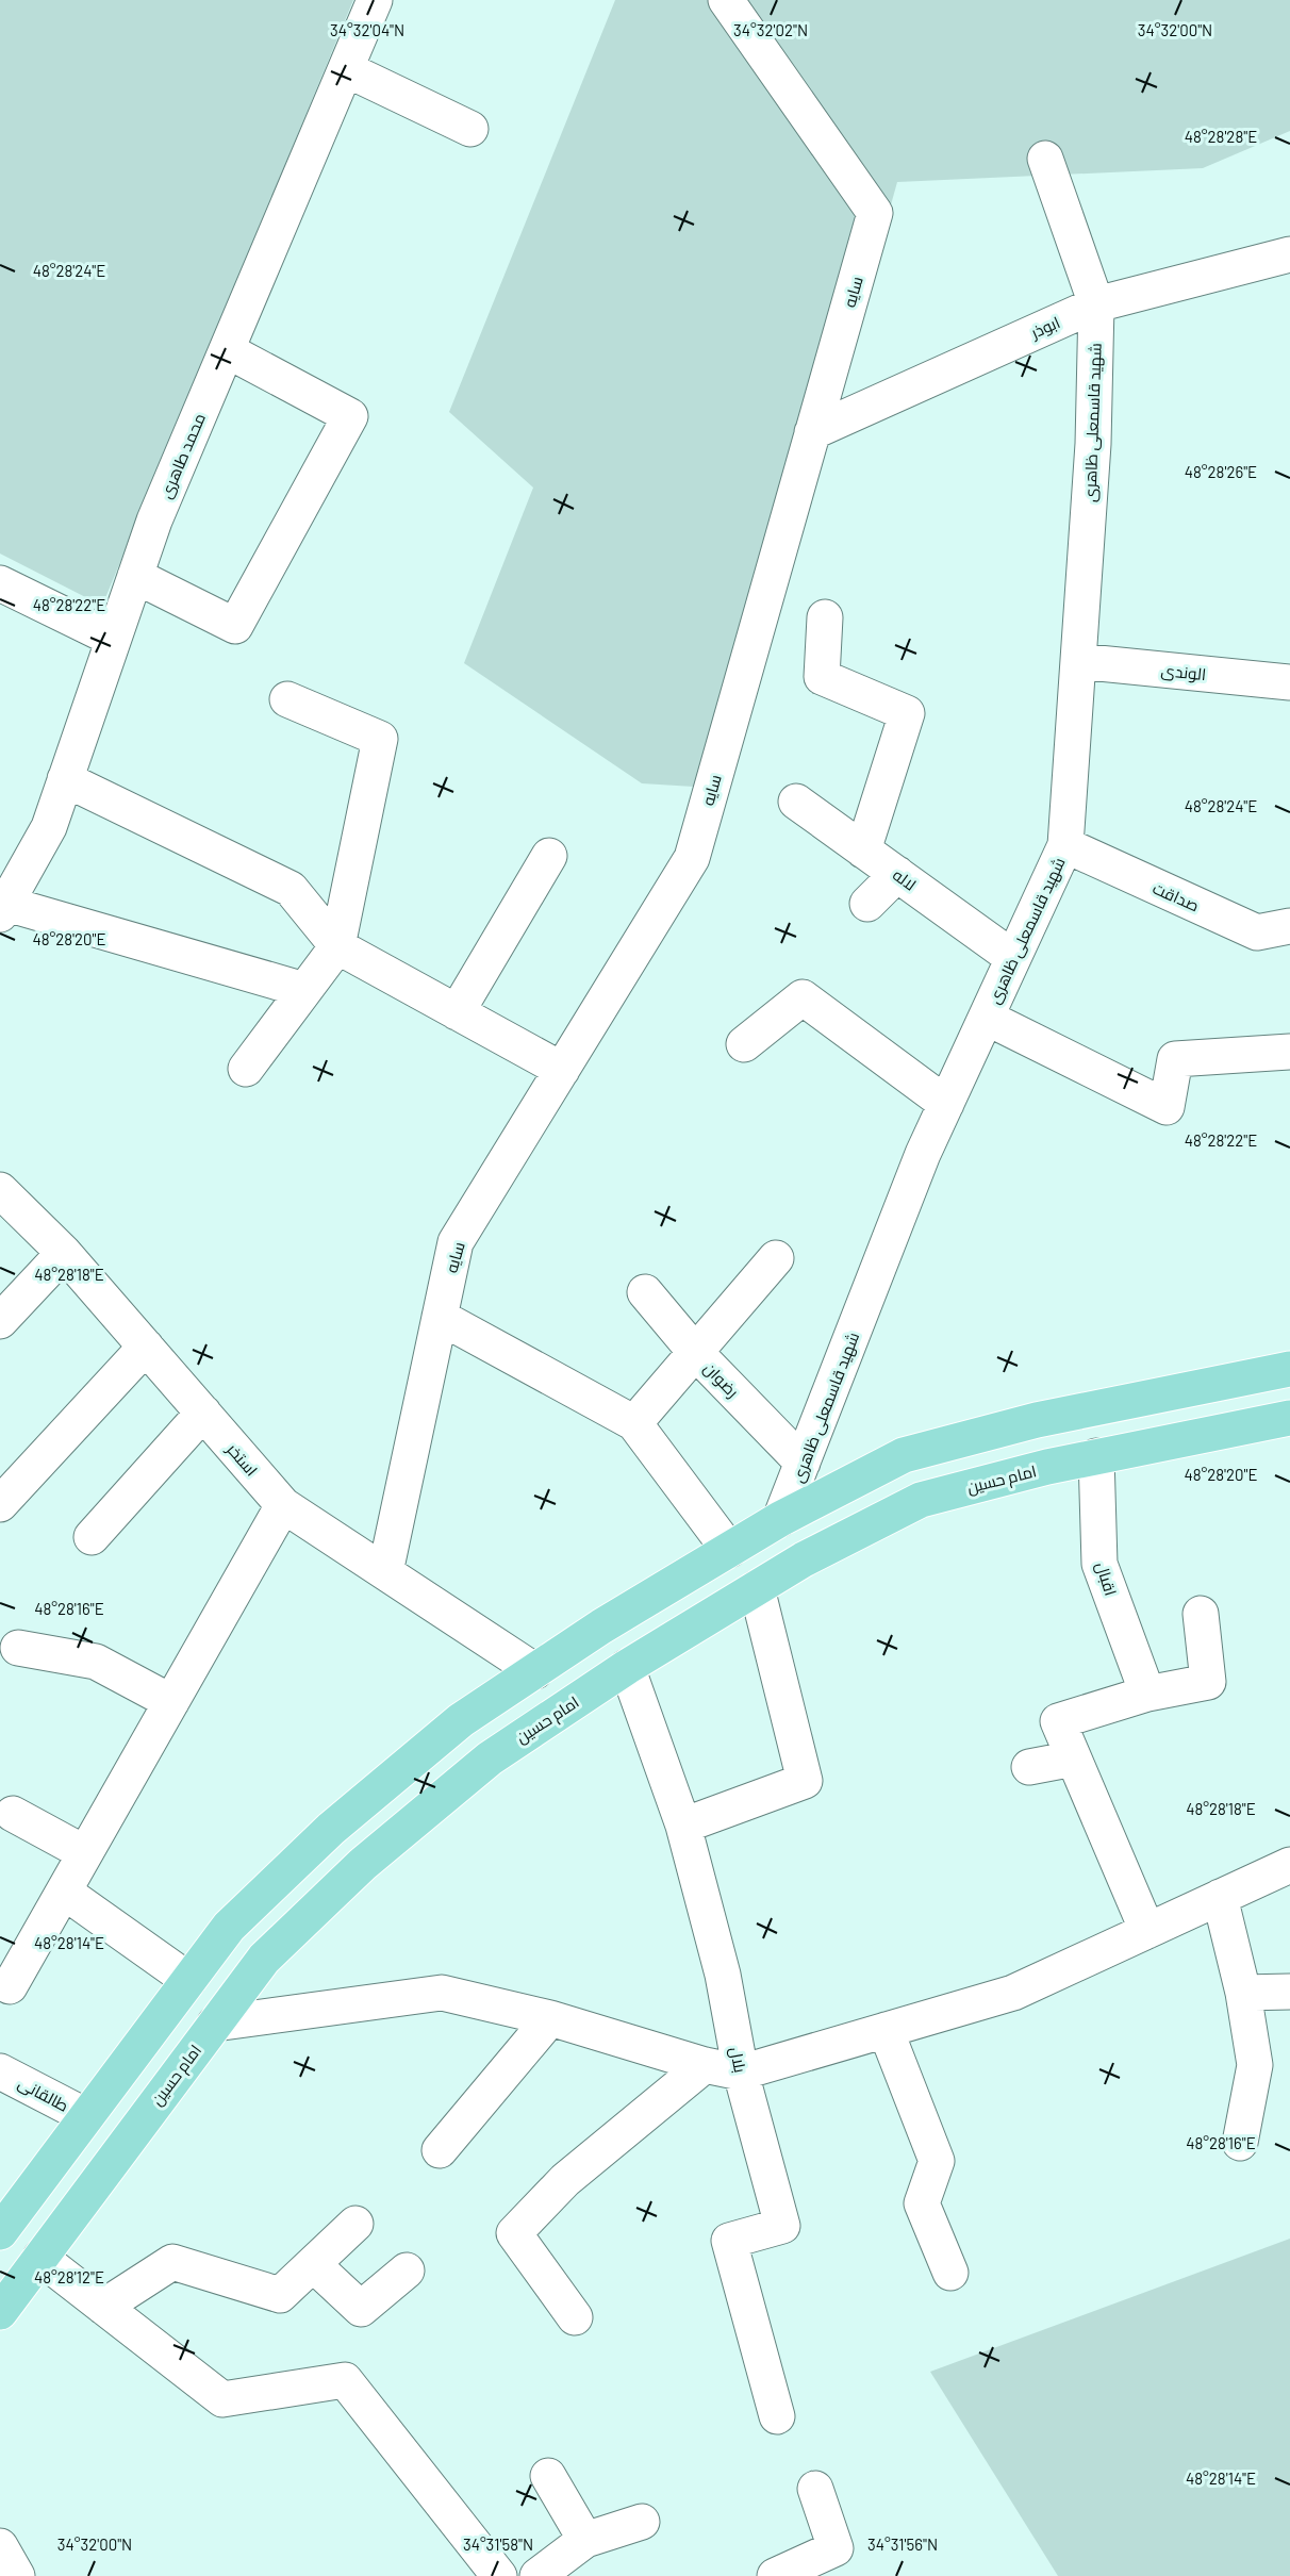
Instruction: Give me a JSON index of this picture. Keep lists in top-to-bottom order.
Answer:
{
  "streets": {
    "main road": ["امام حسین"],
    "street": [
      "سایه",
      "ابوذر",
      "شهید قاسمعلی ظاهری",
      "محمد طاهری",
      "الوندی",
      "لاله",
      "صداقت",
      "رضوان",
      "استخر",
      "اقبال",
      "بلال",
      "طالقانی"
    ]
  },
  "crossings": [
    ["سایه", "ابوذر"],
    ["سایه", "استخر"],
    ["ابوذر", "شهید قاسمعلی ظاهری"],
    ["شهید قاسمعلی ظاهری", "الوندی"],
    ["شهید قاسمعلی ظاهری", "لاله"],
    ["شهید قاسمعلی ظاهری", "صداقت"],
    ["شهید قاسمعلی ظاهری", "رضوان"],
    ["امام حسین", "اقبال"],
    ["امام حسین", "بلال"]
  ],
  "coordinates": [
    "34°32'02\"N",
    "34°32'04\"N",
    "34°32'00\"N",
    "48°28'28\"E",
    "48°28'24\"E",
    "48°28'26\"E",
    "48°28'22\"E",
    "48°28'20\"E",
    "48°28'18\"E",
    "48°28'16\"E",
    "48°28'14\"E",
    "48°28'12\"E",
    "34°31'58\"N",
    "34°31'56\"N"
  ]
}
